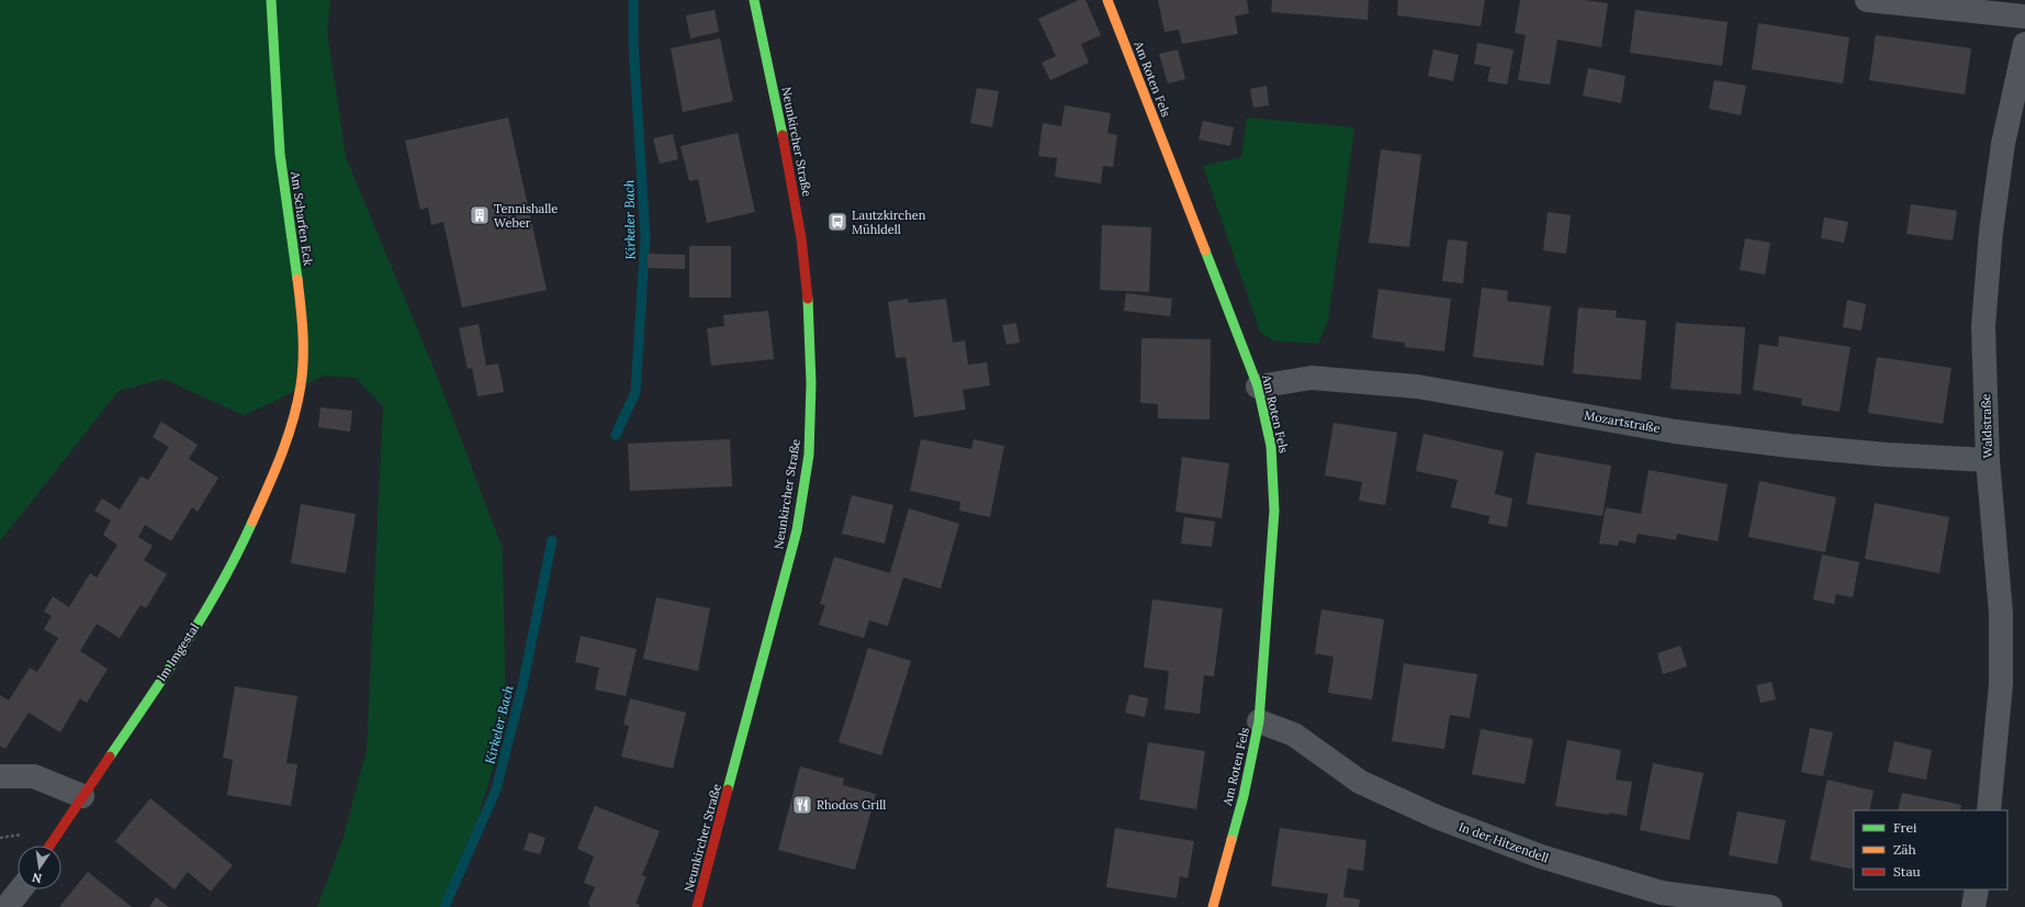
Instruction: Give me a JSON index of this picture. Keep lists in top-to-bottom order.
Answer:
{
  "streets": {
    "street": [
      "Am Roten Fels",
      "Neunkircher Straße",
      "Am Scharfen Eck",
      "Mozartstraße",
      "Waldstraße",
      "Im Imgestal",
      "In der Hitzendell"
    ]
  },
  "crossings": [
    ["Am Roten Fels", "Mozartstraße"],
    ["Am Roten Fels", "In der Hitzendell"],
    ["Am Scharfen Eck", "Im Imgestal"],
    ["Mozartstraße", "Waldstraße"]
  ],
  "water": ["Kirkeler Bach"],
  "places": {
    "building": ["Tennishalle Weber"],
    "bus stop": ["Lautzkirchen Mühldell"],
    "restaurant": ["Rhodos Grill"]
  },
  "legend": ["Frei", "Zäh", "Stau"],
  "north": "bottom"
}
